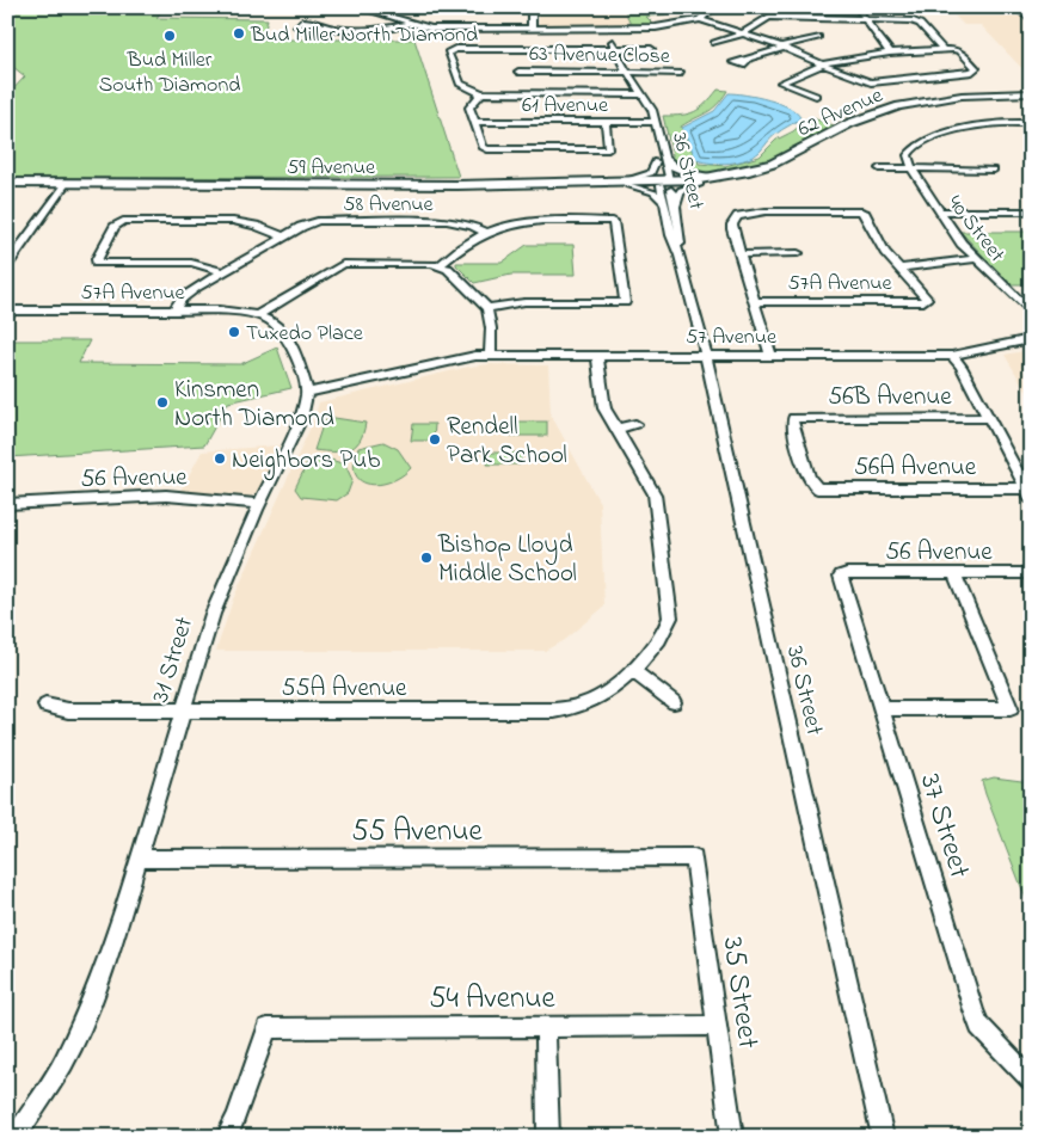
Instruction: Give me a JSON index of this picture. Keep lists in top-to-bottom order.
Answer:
{
  "streets": {
    "main road": ["62 Avenue", "59 Avenue"],
    "street": [
      "63 Avenue Close",
      "61 Avenue",
      "36 Street",
      "58 Avenue",
      "40 Street",
      "57A Avenue",
      "57 Avenue",
      "56B Avenue",
      "56A Avenue",
      "56 Avenue",
      "31 Street",
      "55A Avenue",
      "37 Street",
      "55 Avenue",
      "35 Street",
      "54 Avenue"
    ]
  },
  "crossings": [
    ["63 Avenue Close", "36 Street"],
    ["61 Avenue", "36 Street"],
    ["62 Avenue", "59 Avenue"],
    ["62 Avenue", "36 Street"],
    ["59 Avenue", "36 Street"],
    ["36 Street", "57 Avenue"],
    ["58 Avenue", "57A Avenue"],
    ["40 Street", "57A Avenue"],
    ["57 Avenue", "31 Street"],
    ["56B Avenue", "56A Avenue"],
    ["56 Avenue", "31 Street"],
    ["56 Avenue", "37 Street"],
    ["31 Street", "55A Avenue"],
    ["31 Street", "55 Avenue"],
    ["55 Avenue", "35 Street"],
    ["35 Street", "54 Avenue"]
  ],
  "places": [
    "Bud Miller North Diamond",
    "Bud Miller South Diamond",
    "Tuxedo Place",
    "Kinsmen North Diamond",
    "Rendell Park School",
    "Neighbors Pub",
    "Bishop Lloyd Middle School"
  ]
}
